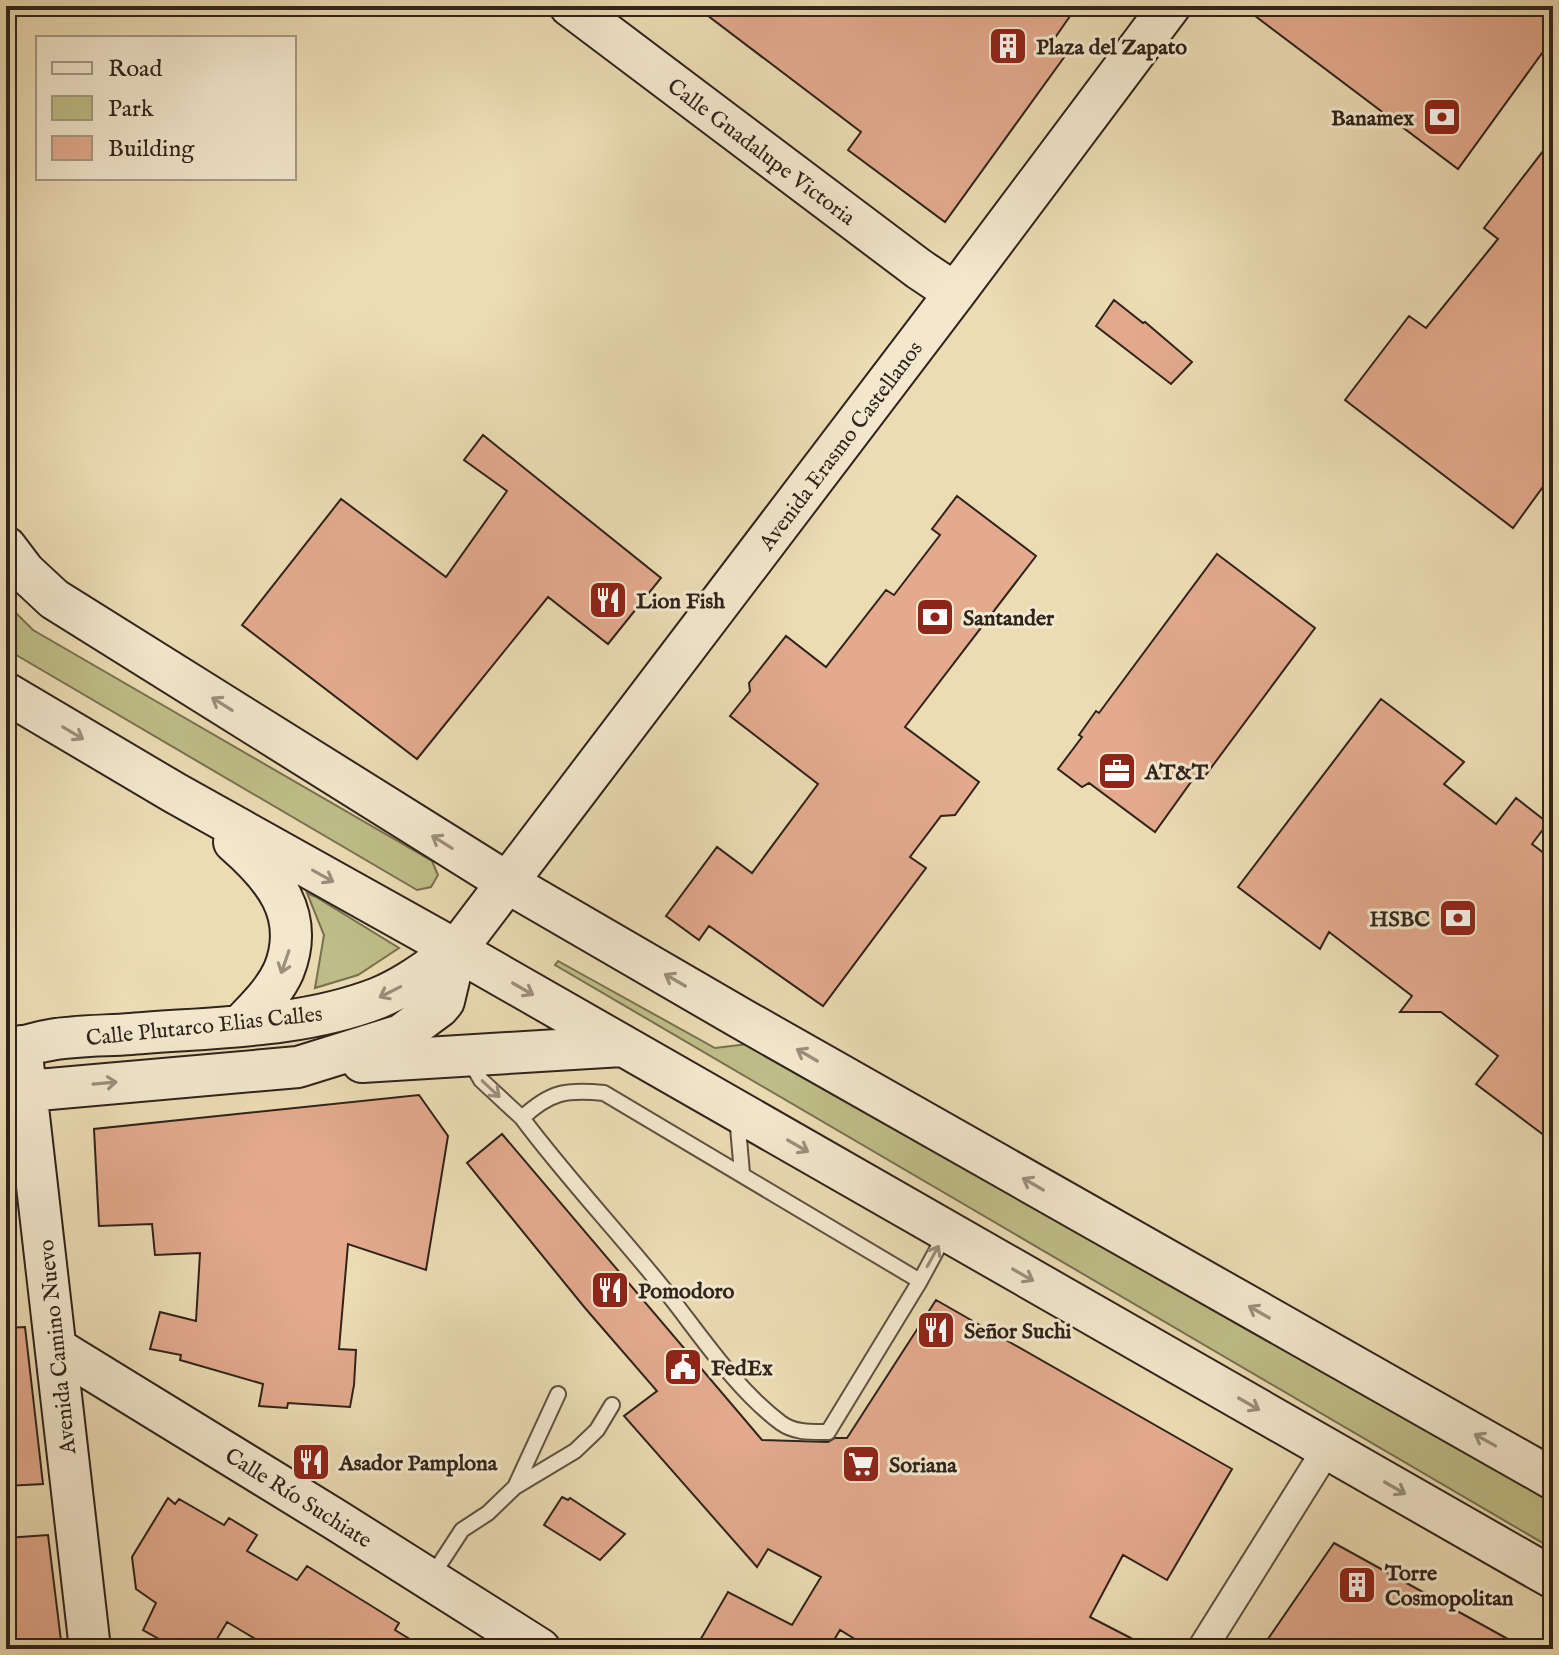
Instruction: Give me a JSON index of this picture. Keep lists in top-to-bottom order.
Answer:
{
  "streets": {
    "main road": [
      "Calle Guadalupe Victoria",
      "Avenida Erasmo Castellanos",
      "Calle Plutarco Elias Calles",
      "Avenida Camino Nuevo",
      "Calle Río Suchiate"
    ]
  },
  "crossings": [
    ["Calle Guadalupe Victoria", "Avenida Erasmo Castellanos"],
    ["Avenida Erasmo Castellanos", "Calle Plutarco Elias Calles"],
    ["Calle Plutarco Elias Calles", "Avenida Camino Nuevo"],
    ["Avenida Camino Nuevo", "Calle Río Suchiate"]
  ],
  "places": {
    "building": ["Plaza del Zapato", "Torre Cosmopolitan"],
    "bank": ["Banamex", "Santander", "HSBC"],
    "restaurant": [
      "Lion Fish",
      "Pomodoro",
      "Señor Suchi",
      "Asador Pamplona"
    ],
    "office": ["AT&T"],
    "public building": ["FedEx"],
    "supermarket": ["Soriana"]
  },
  "legend": ["Road", "Park", "Building"]
}
